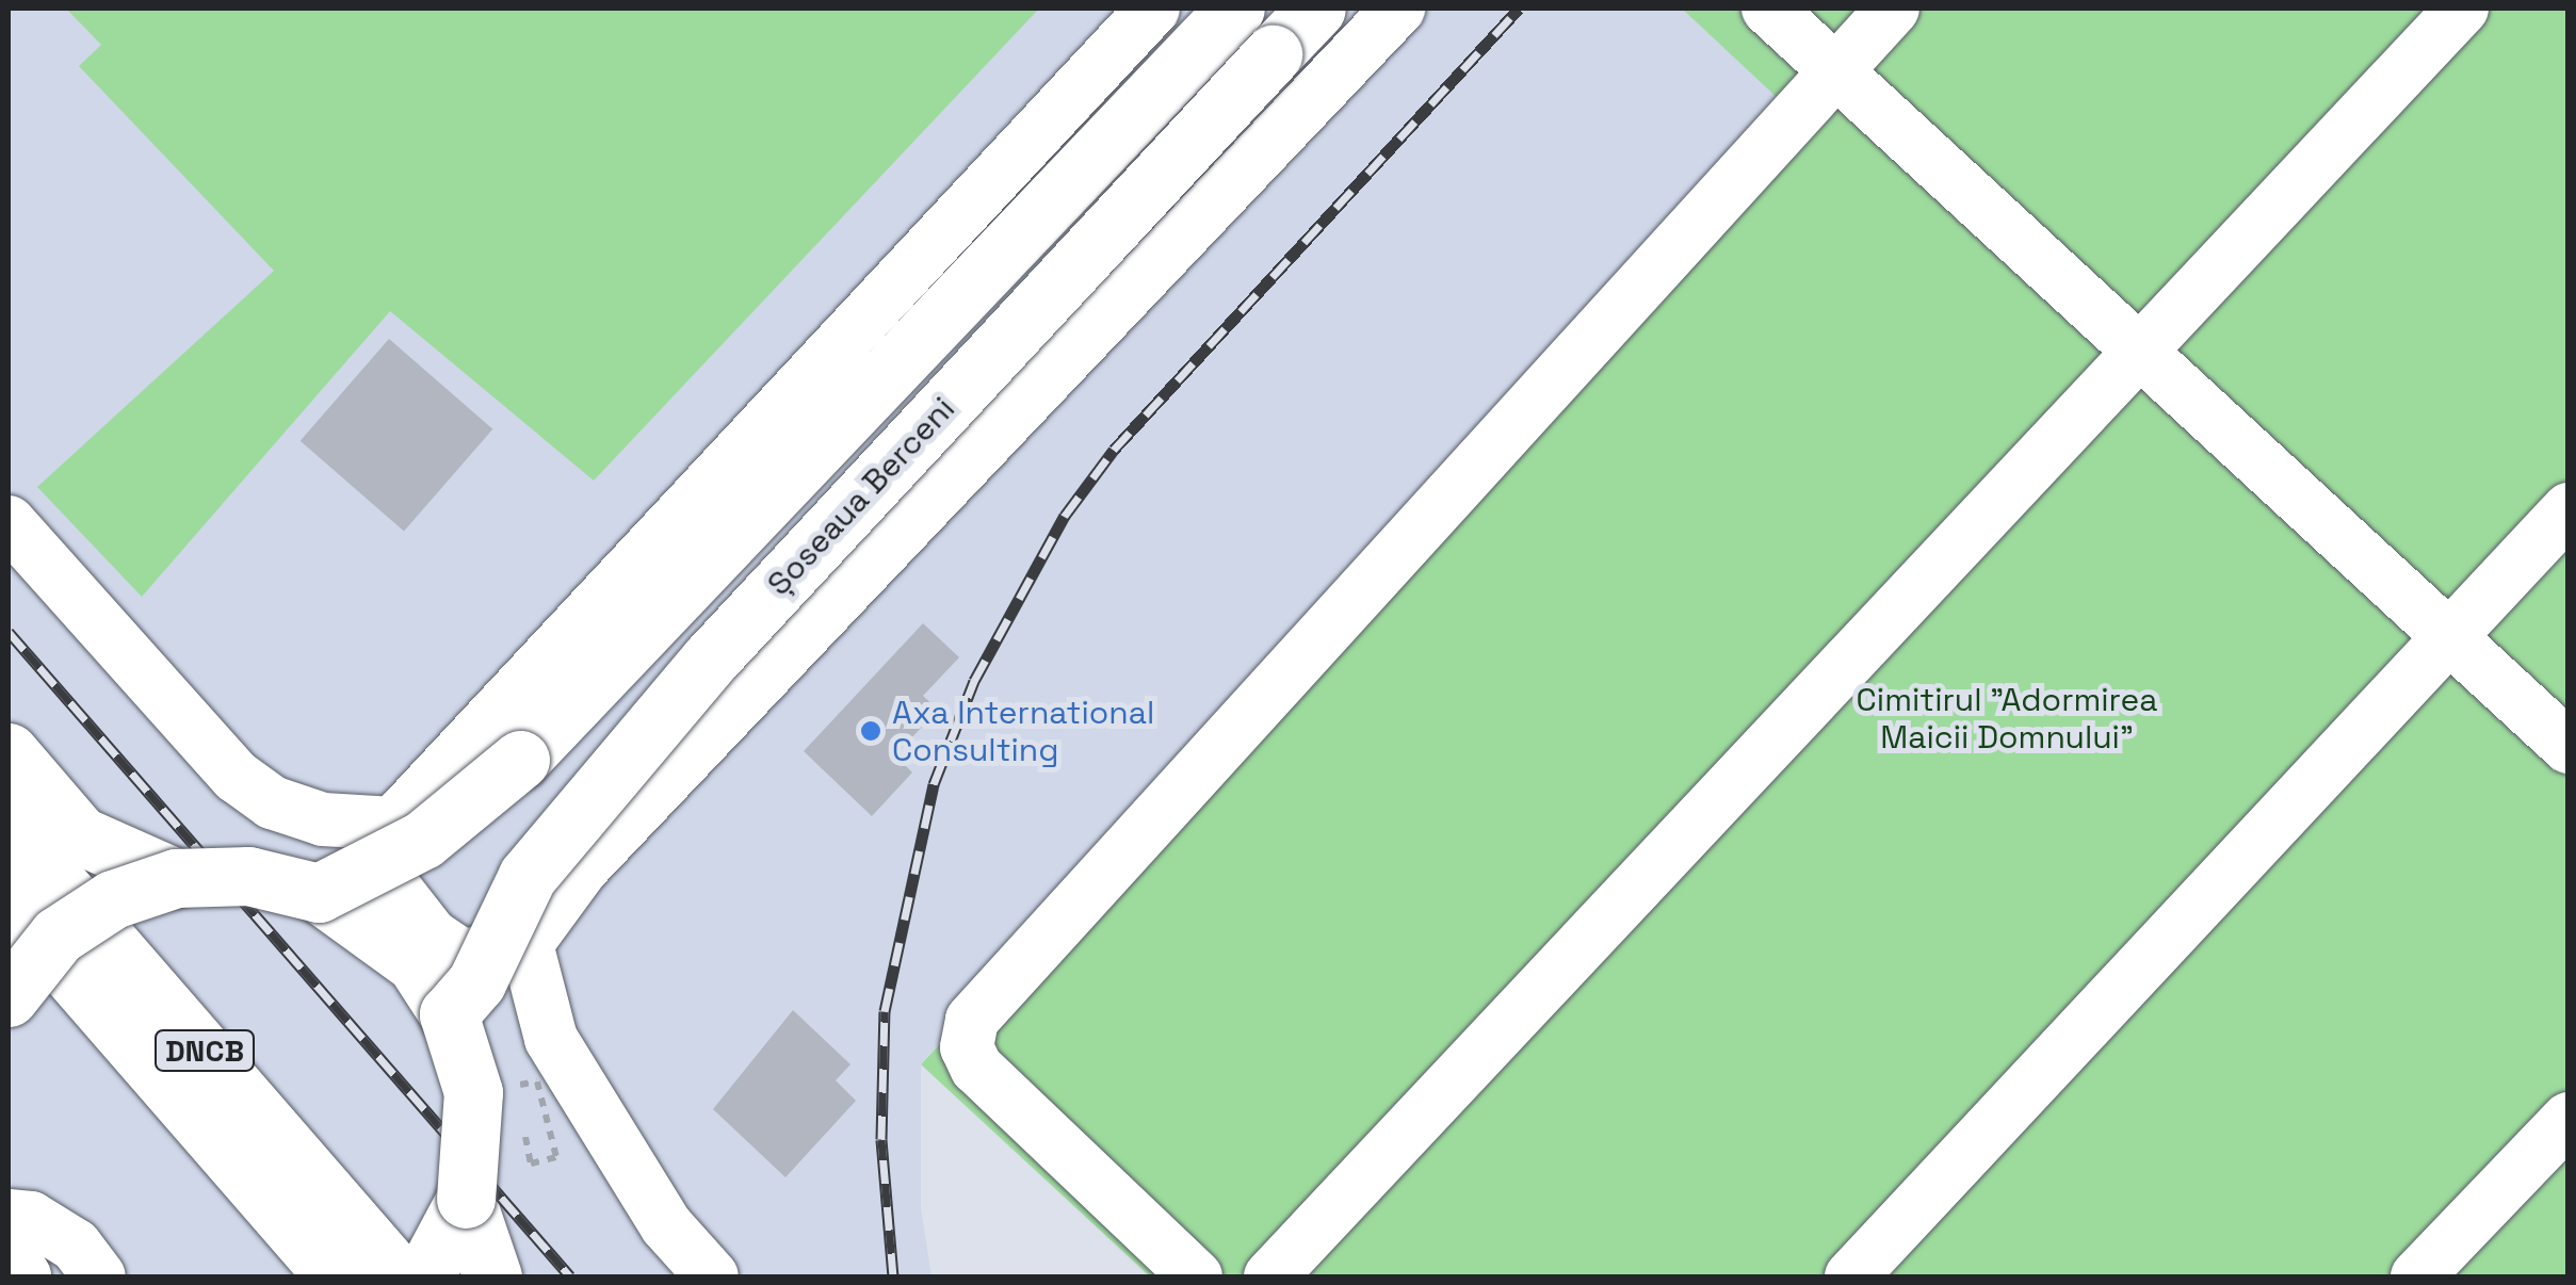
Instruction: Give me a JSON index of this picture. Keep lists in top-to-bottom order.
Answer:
{
  "streets": {
    "main road": ["Șoseaua Berceni", "DNCB"]
  },
  "parks": ["Cimitirul \"Adormirea Maicii Domnului\""],
  "places": ["Axa International Consulting"]
}
